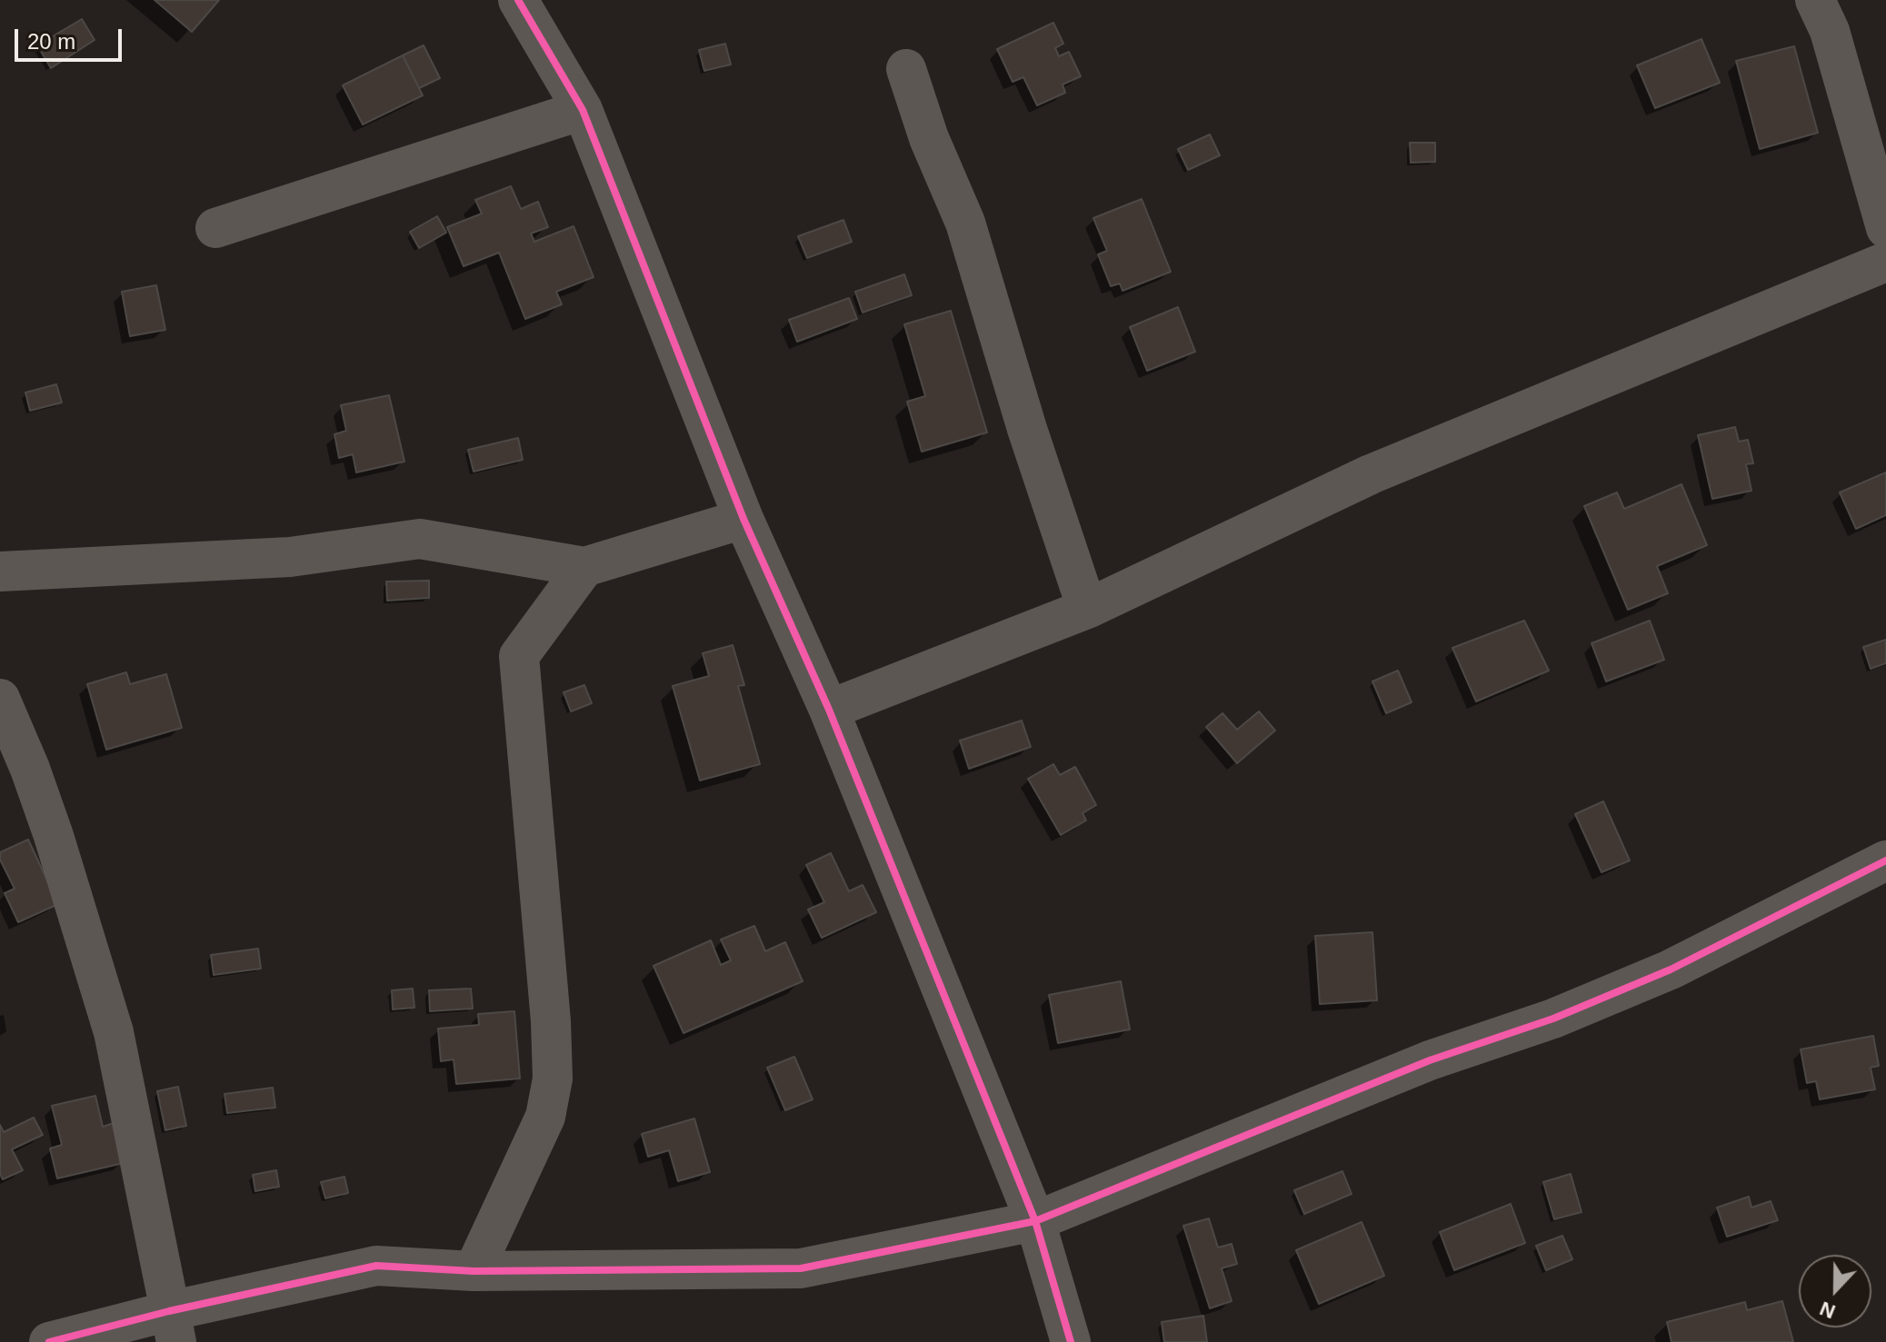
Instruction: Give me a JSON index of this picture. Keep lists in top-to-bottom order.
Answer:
{
  "scale_bar": "20 m",
  "north": "bottom"
}
